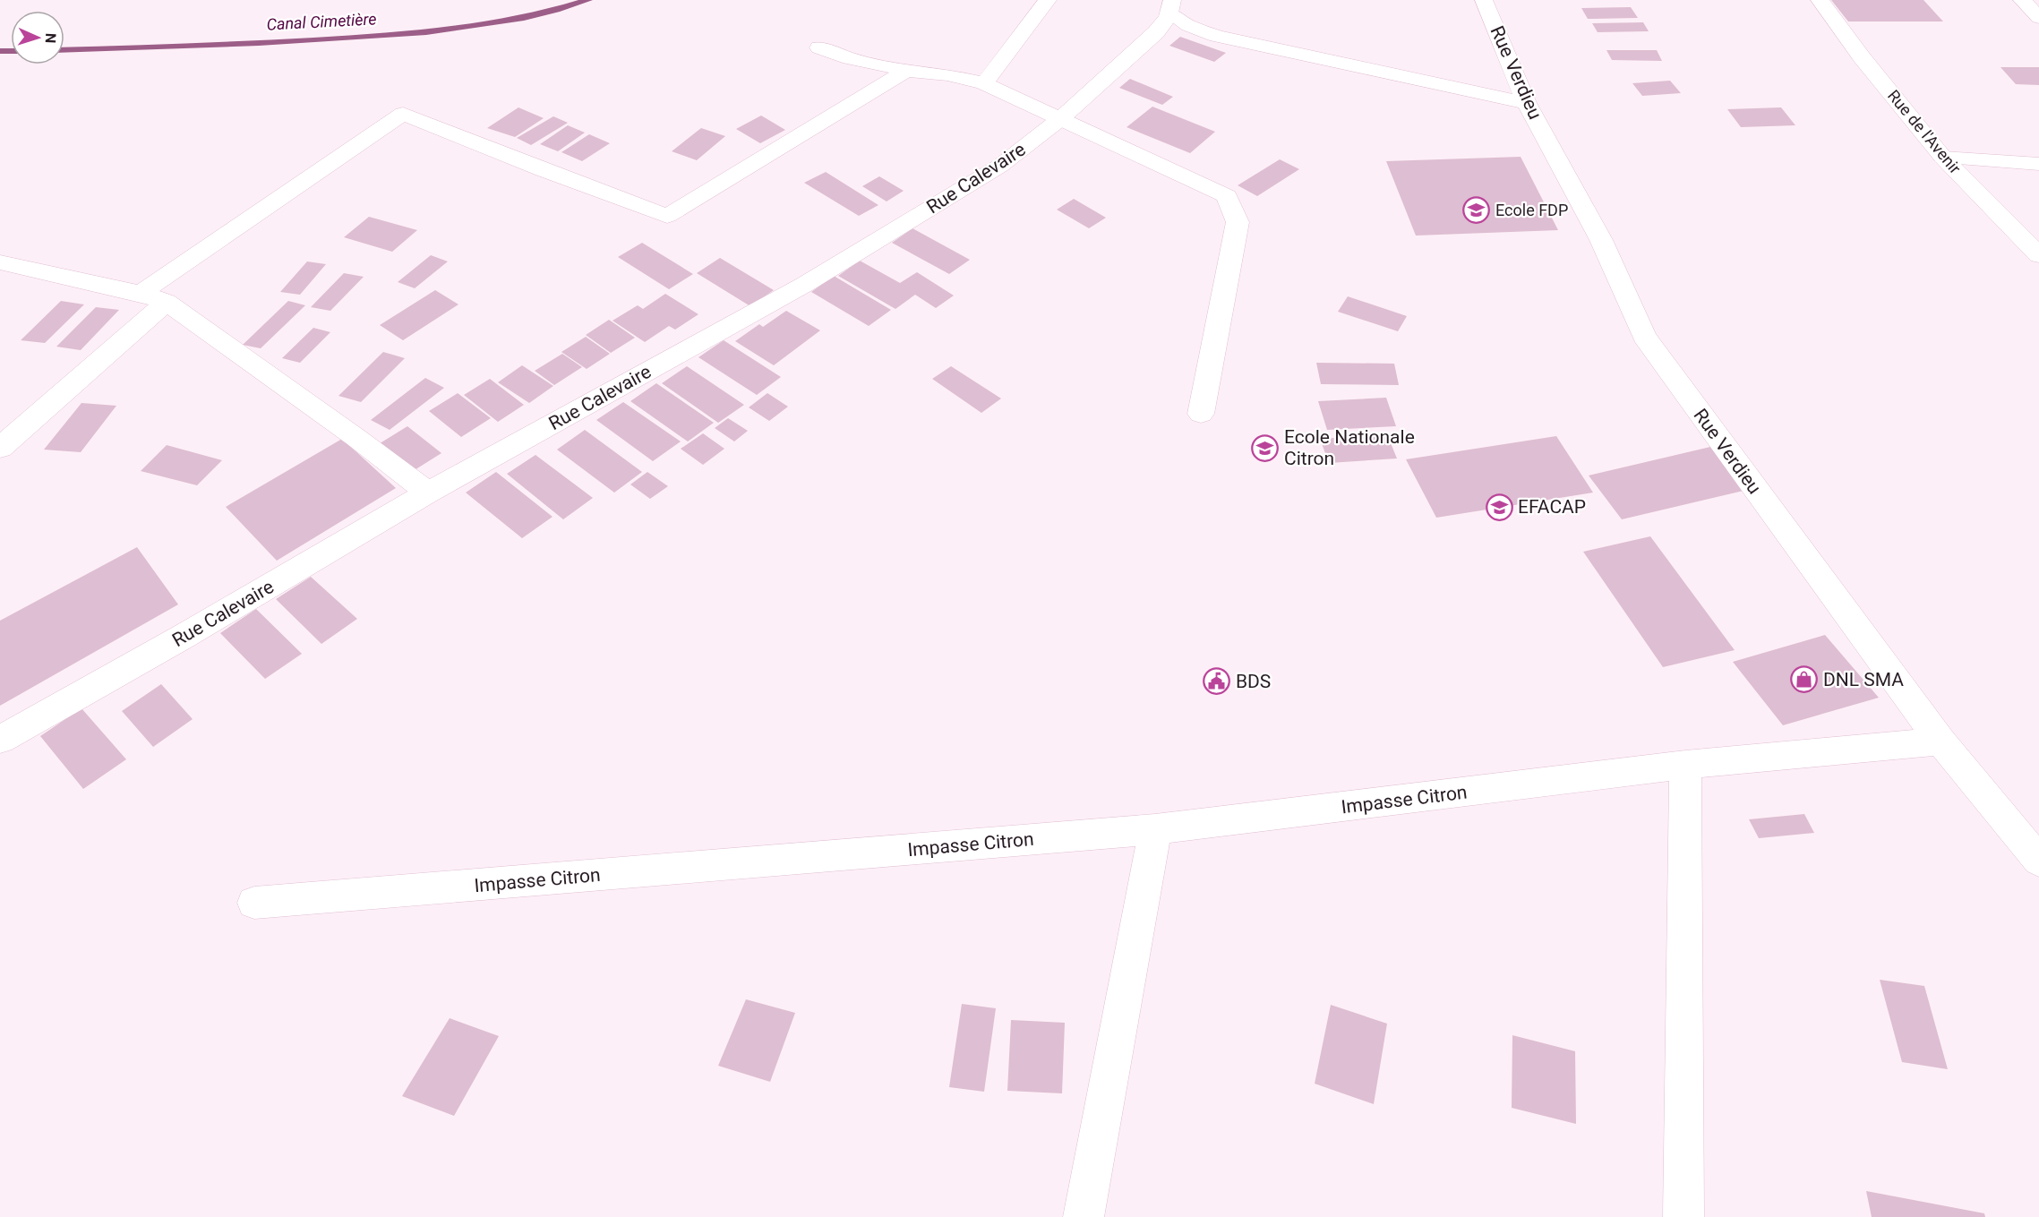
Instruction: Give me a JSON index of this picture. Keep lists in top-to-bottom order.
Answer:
{
  "streets": {
    "street": [
      "Rue Verdieu",
      "Rue de l'Avenir",
      "Rue Calevaire",
      "Impasse Citron"
    ]
  },
  "crossings": [
    ["Rue Verdieu", "Impasse Citron"]
  ],
  "water": ["Canal Cimetière"],
  "places": {
    "school or university": ["Ecole FDP", "Ecole Nationale Citron", "EFACAP"],
    "shop": ["DNL SMA"],
    "public building": ["BDS"]
  },
  "north": "right"
}
